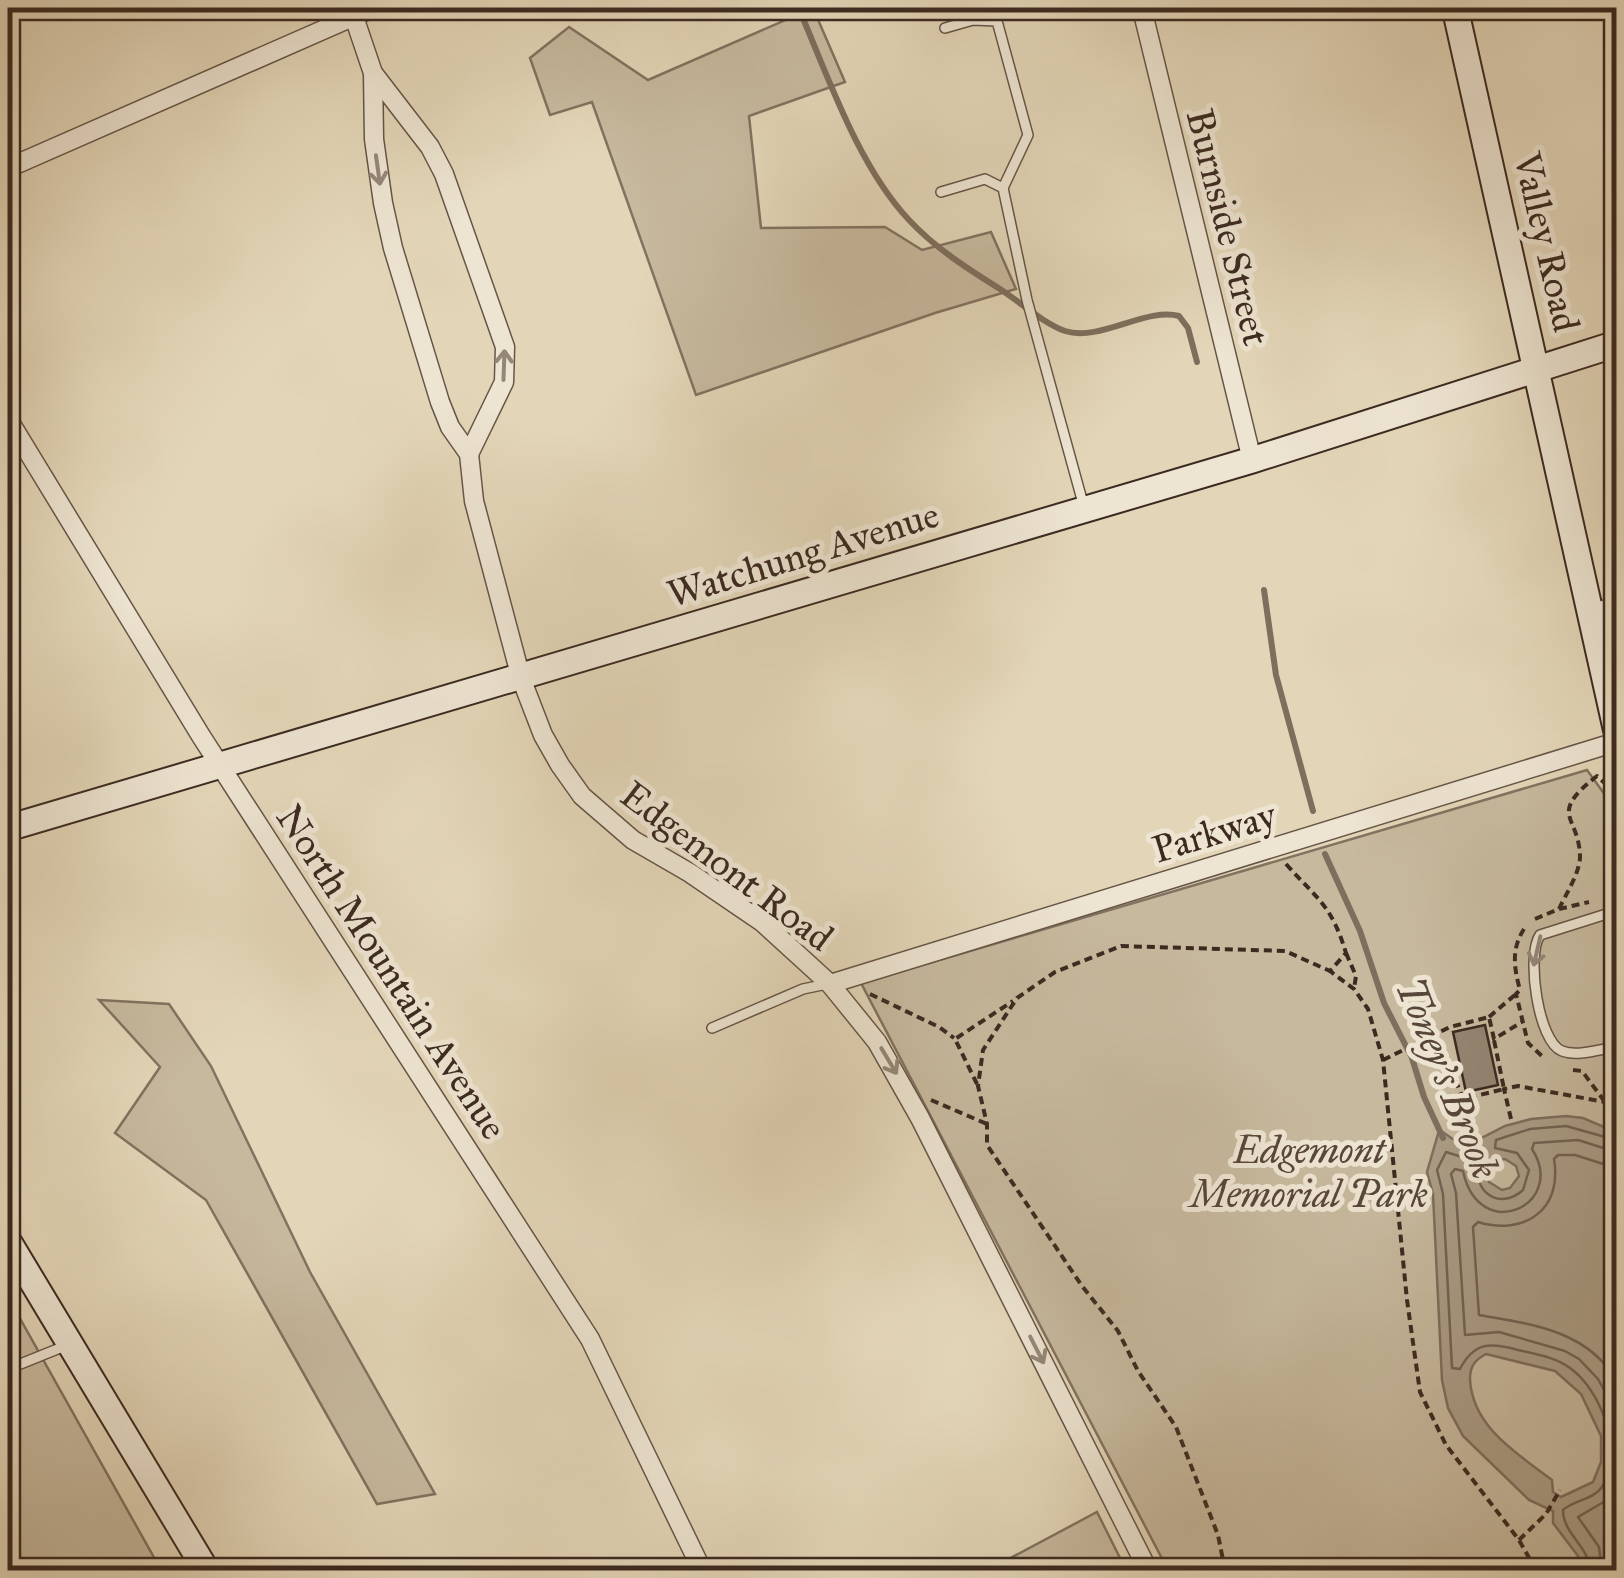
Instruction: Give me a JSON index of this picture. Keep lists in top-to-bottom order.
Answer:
{
  "streets": {
    "street": [
      "Burnside Street",
      "Valley Road",
      "Watchung Avenue",
      "Parkway",
      "Edgemont Road",
      "North Mountain Avenue"
    ]
  },
  "crossings": [
    ["Burnside Street", "Watchung Avenue"],
    ["Valley Road", "Watchung Avenue"],
    ["Watchung Avenue", "Edgemont Road"],
    ["Watchung Avenue", "North Mountain Avenue"],
    ["Parkway", "Edgemont Road"]
  ],
  "water": ["Toney's Brook"],
  "parks": ["Edgemont Memorial Park"]
}
